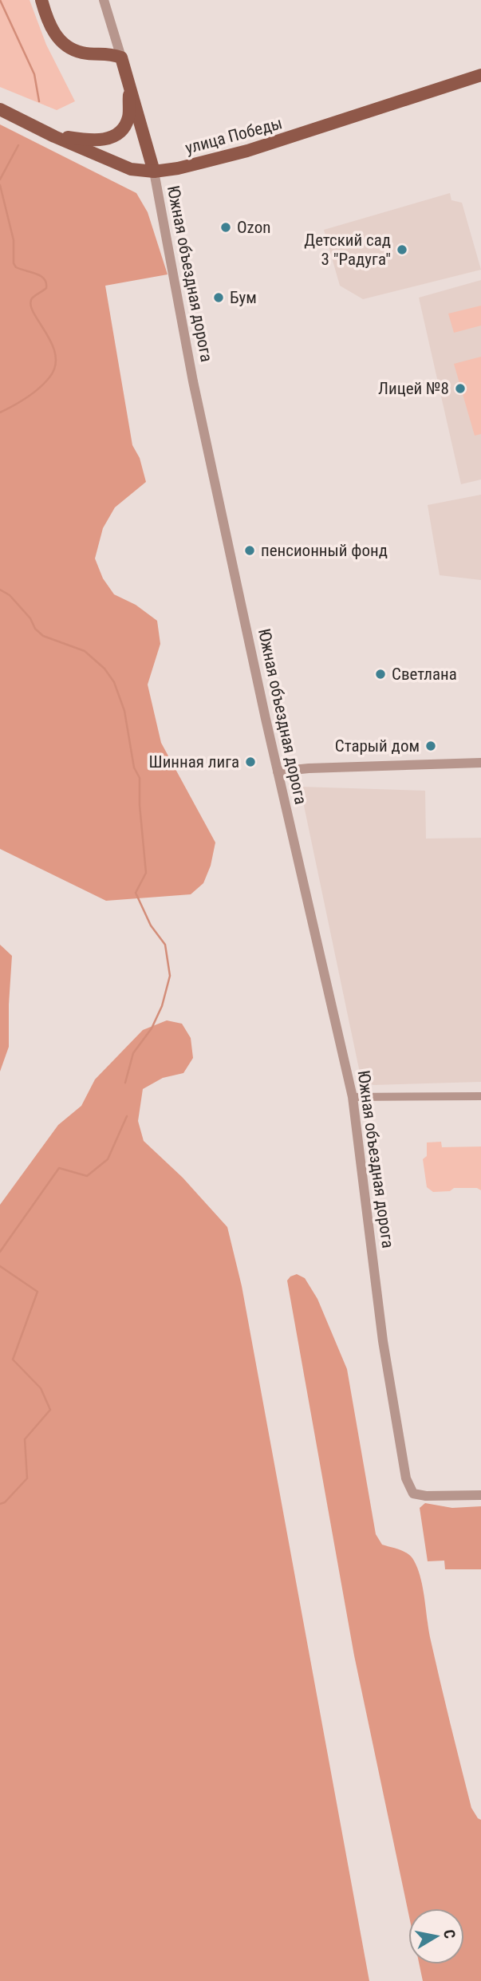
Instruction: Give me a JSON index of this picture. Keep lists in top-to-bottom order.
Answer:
{
  "streets": {
    "main road": ["улица Победы", "Южная объездная дорога"]
  },
  "crossings": [
    ["улица Победы", "Южная объездная дорога"]
  ],
  "places": [
    "Ozon",
    "Детский сад 3 \"Радуга\"",
    "Бум",
    "Лицей №8",
    "пенсионный фонд",
    "Светлана",
    "Старый дом",
    "Шинная лига"
  ],
  "north": "right"
}
